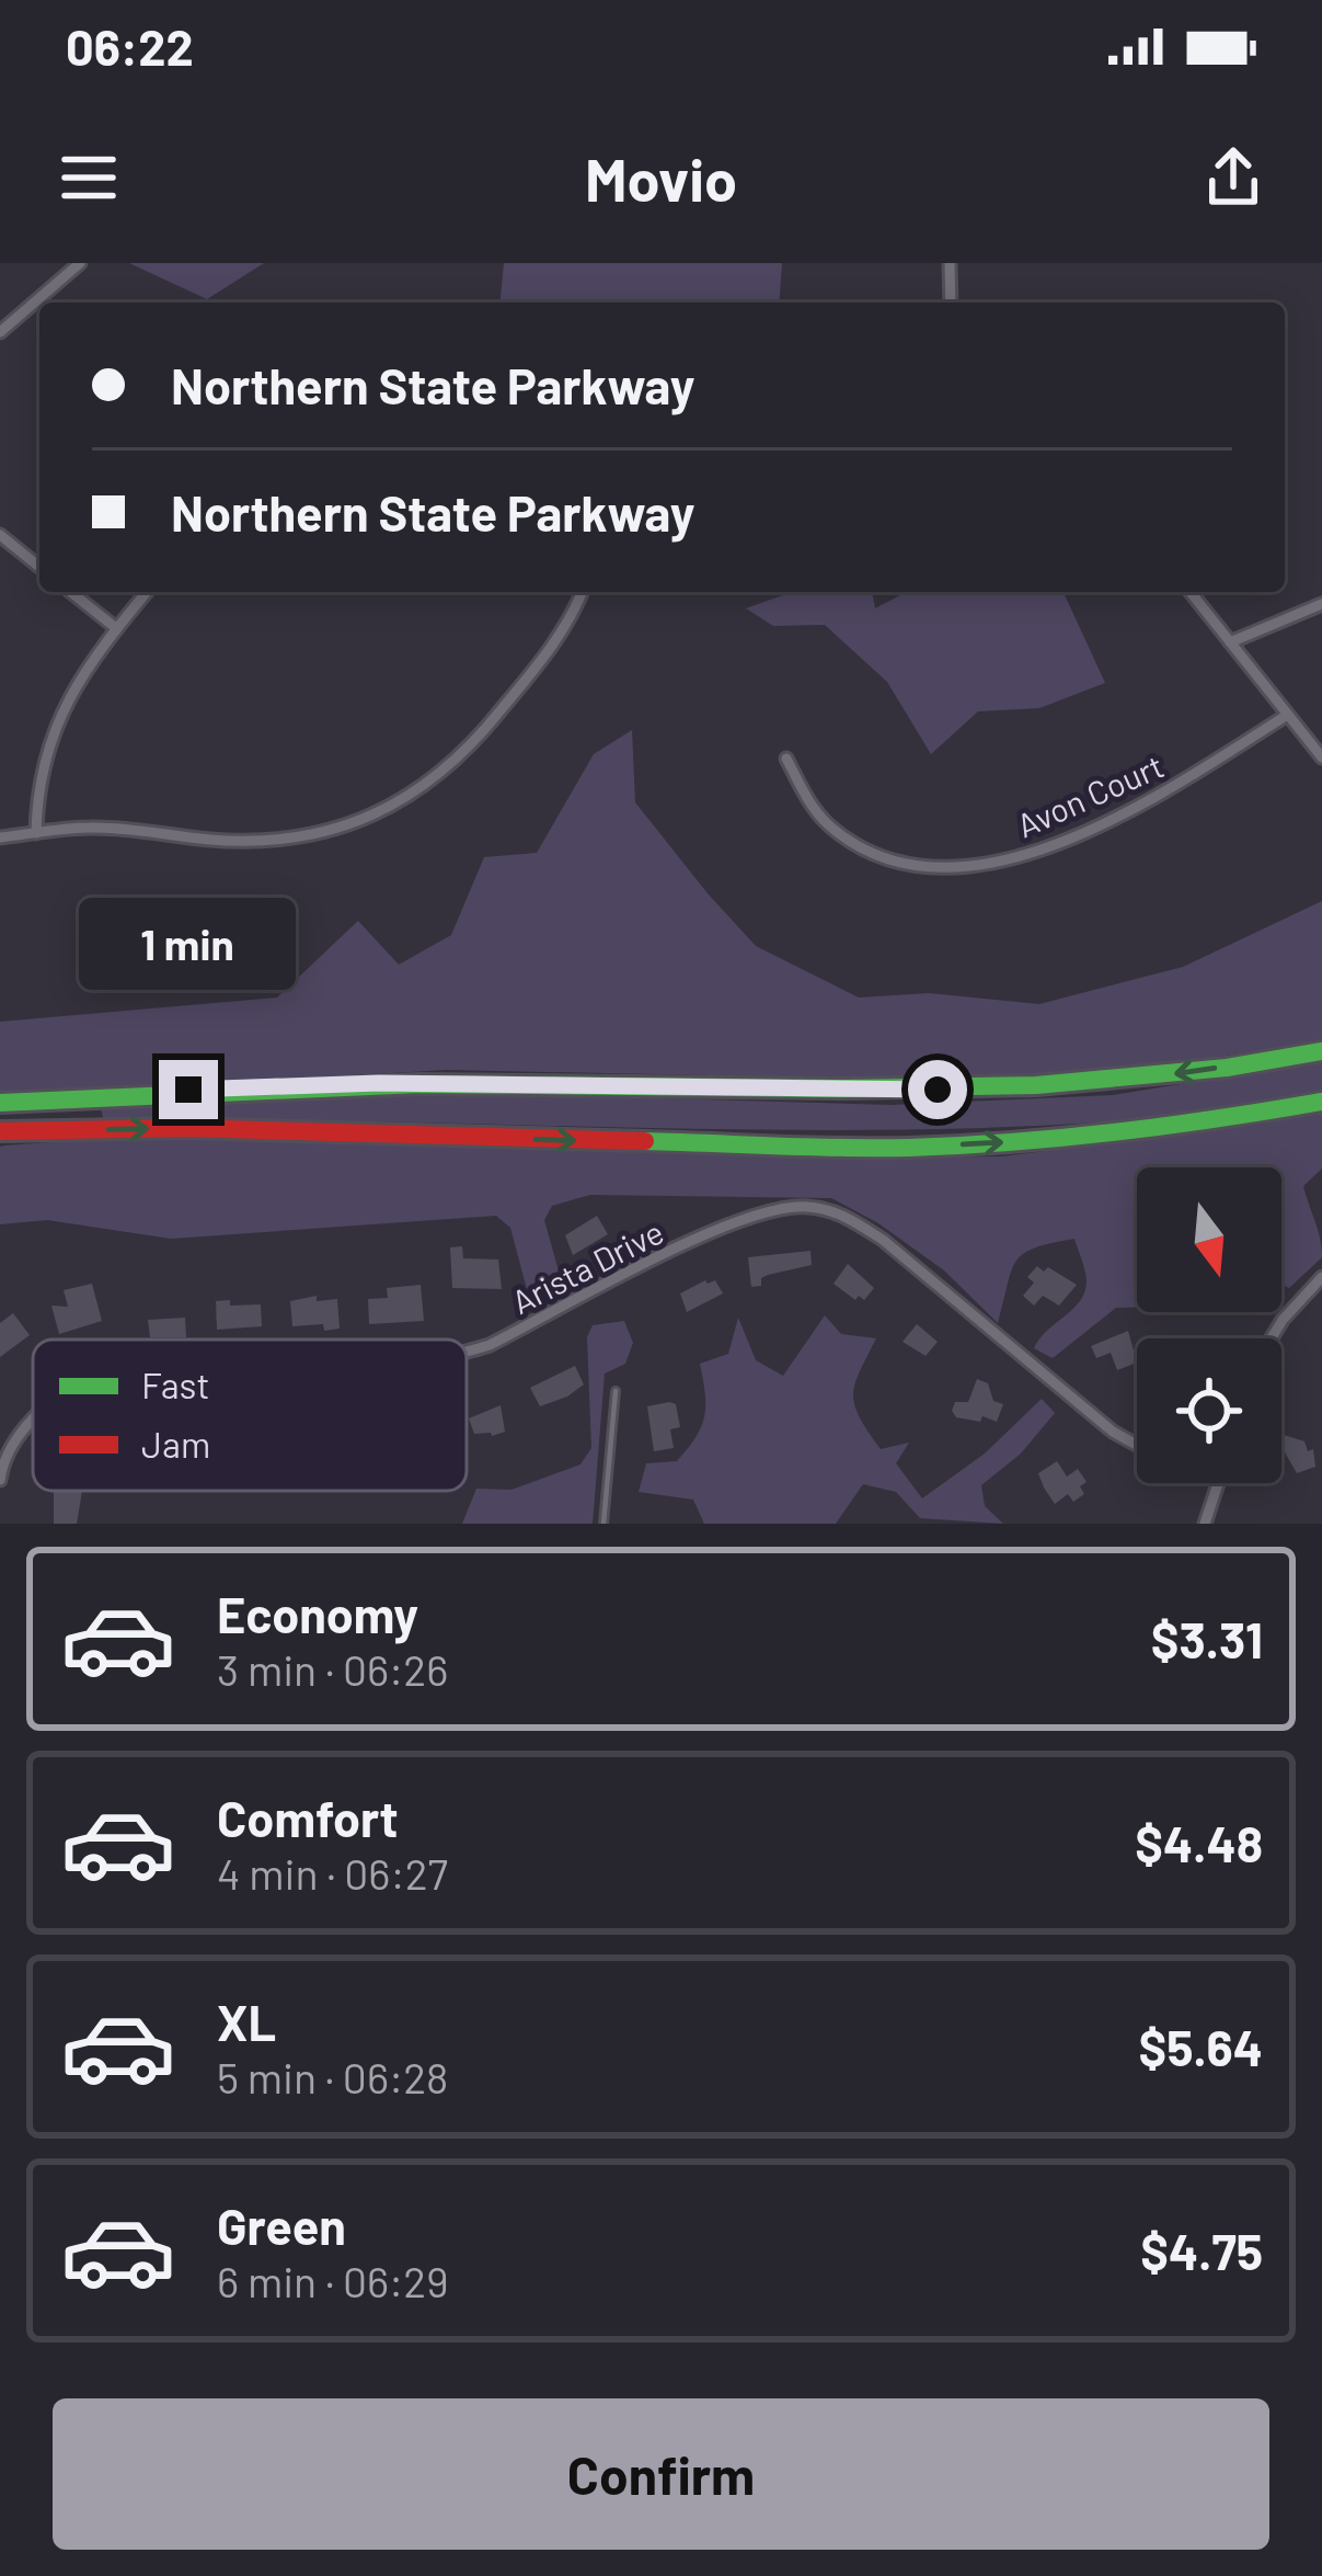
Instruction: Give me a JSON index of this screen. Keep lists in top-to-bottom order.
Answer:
{
  "streets": {
    "street": ["Avon Court", "Arista Drive"]
  },
  "legend": ["Fast", "Jam"],
  "north": "bottom",
  "page": {
    "status": "06:22",
    "header": "Movio",
    "banner": ["Northern State Parkway", "Northern State Parkway"],
    "bubble": "1 min",
    "list": [
      {
        "name": "Economy",
        "note": "3 min · 06:26",
        "value": "$3.31"
      },
      {
        "name": "Comfort",
        "note": "4 min · 06:27",
        "value": "$4.48"
      },
      {
        "name": "XL",
        "note": "5 min · 06:28",
        "value": "$5.64"
      },
      {
        "name": "Green",
        "note": "6 min · 06:29",
        "value": "$4.75"
      }
    ],
    "buttons": "Confirm"
  }
}
